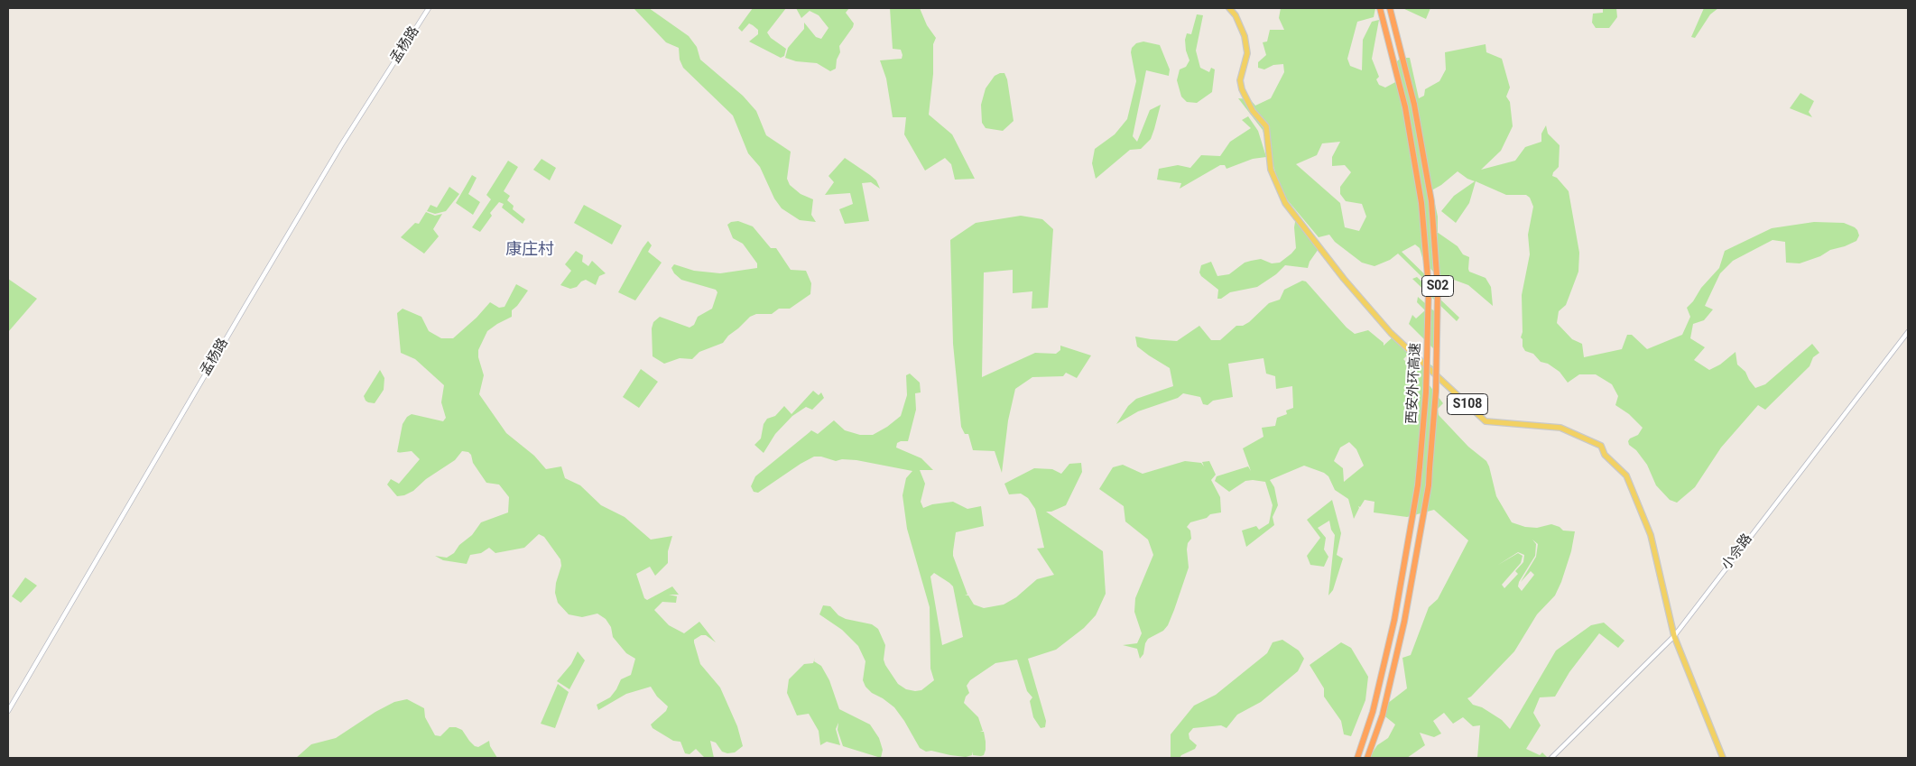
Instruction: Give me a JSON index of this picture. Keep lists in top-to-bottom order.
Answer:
{
  "streets": {
    "highway": ["S02", "西安外环高速"],
    "main road": ["S108"],
    "street": ["孟杨路", "小佘路"]
  },
  "crossings": [
    ["S108", "小佘路"]
  ],
  "districts": ["康庄村"]
}
